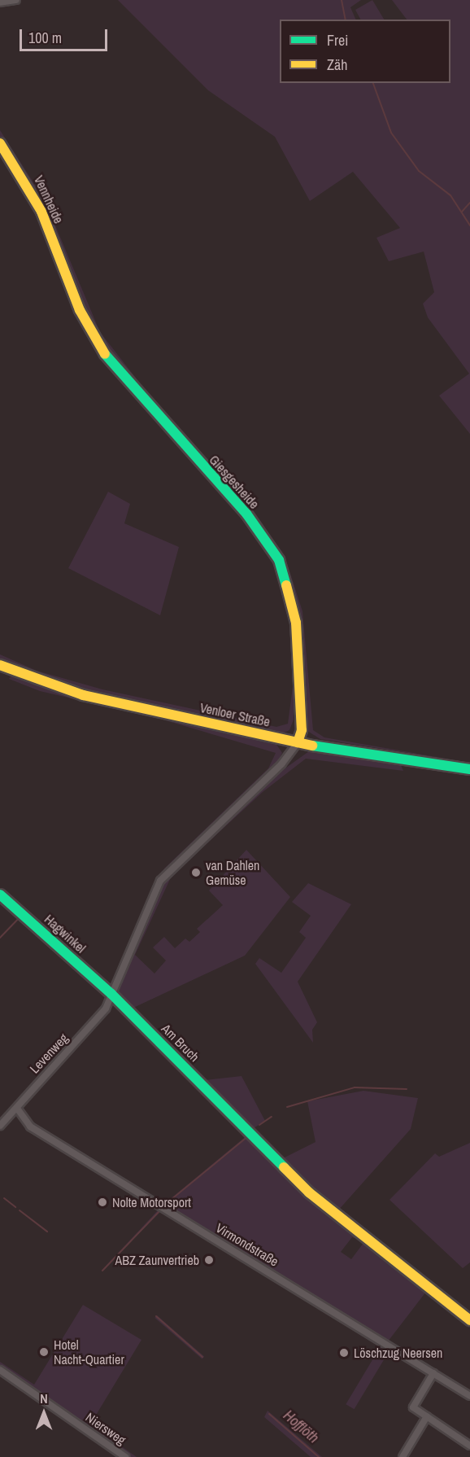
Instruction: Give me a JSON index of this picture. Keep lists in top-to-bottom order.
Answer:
{
  "streets": {
    "main road": [
      "Vennheide",
      "Giesgesheide",
      "Venloer Straße",
      "Hagwinkel",
      "Am Bruch"
    ],
    "street": ["Levenweg", "Virmondstraße", "Niersweg"]
  },
  "crossings": [
    ["Vennheide", "Giesgesheide"],
    ["Giesgesheide", "Venloer Straße"],
    ["Hagwinkel", "Am Bruch"],
    ["Hagwinkel", "Levenweg"],
    ["Am Bruch", "Levenweg"],
    ["Levenweg", "Virmondstraße"]
  ],
  "water": ["Hofflöth"],
  "places": [
    "van Dahlen Gemüse",
    "Nolte Motorsport",
    "ABZ Zaunvertrieb",
    "Hotel Nacht-Quartier",
    "Löschzug Neersen"
  ],
  "legend": ["Frei", "Zäh"],
  "scale_bar": "100 m",
  "north": "top"
}
